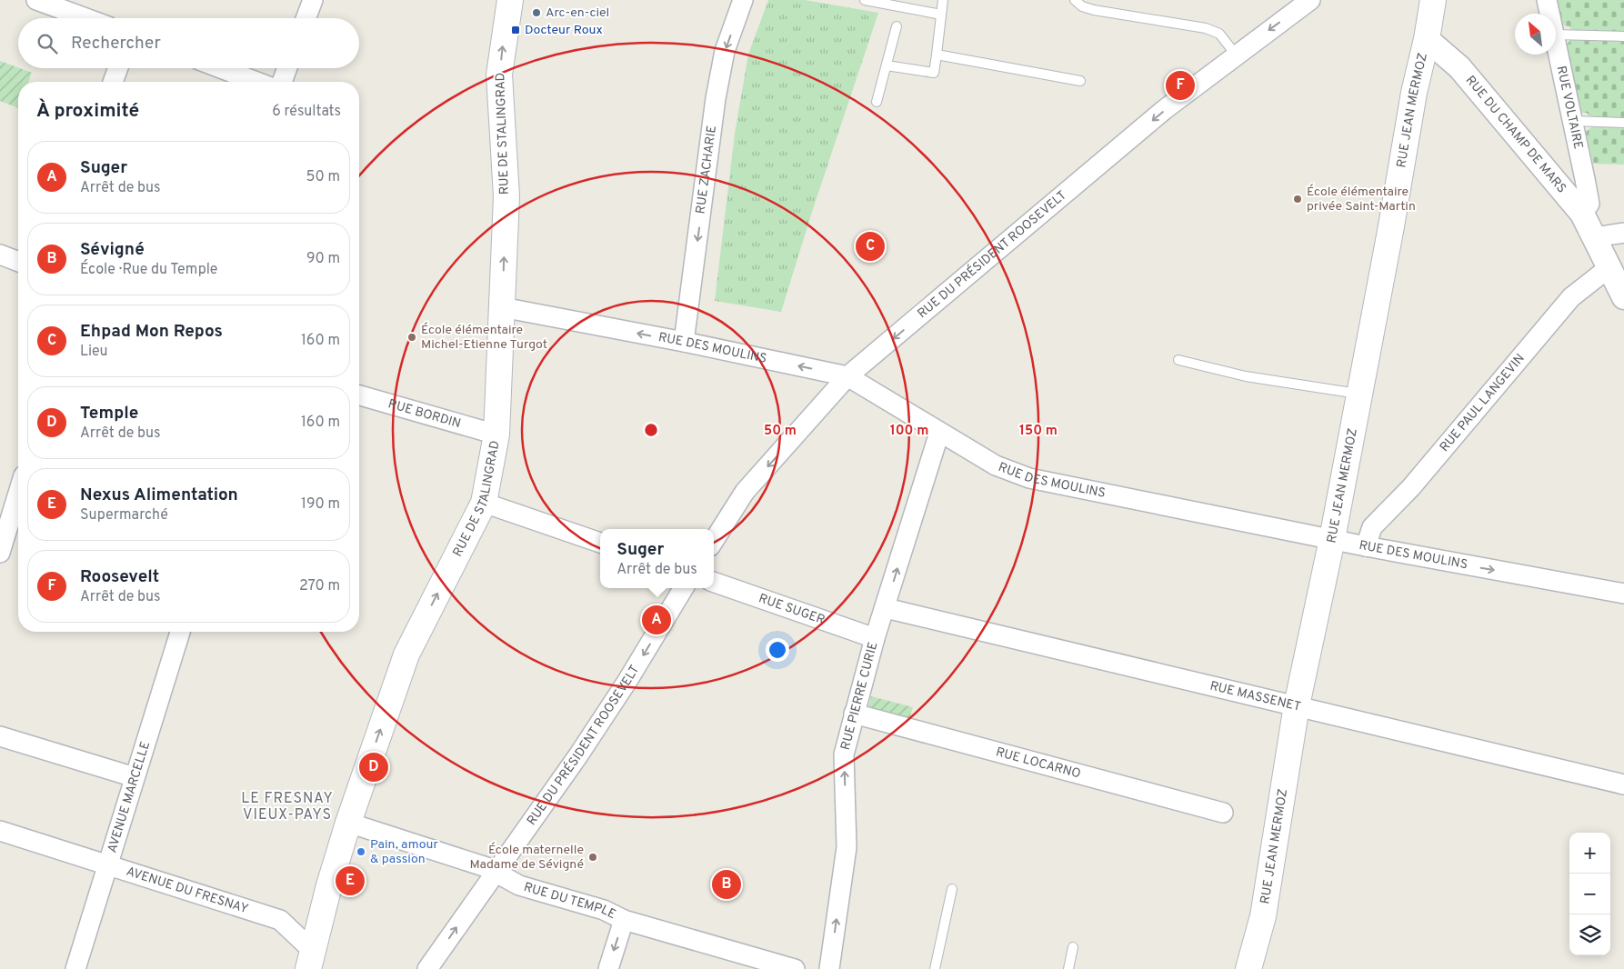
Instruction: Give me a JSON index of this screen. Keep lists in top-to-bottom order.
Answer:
{
  "streets": {
    "main road": ["RUE JEAN MERMOZ", "RUE DE STALINGRAD"],
    "street": [
      "RUE VOLTAIRE",
      "RUE DU CHAMP DE MARS",
      "RUE ZACHARIE",
      "RUE DU PRÉSIDENT ROOSEVELT",
      "RUE DES MOULINS",
      "RUE PAUL LANGEVIN",
      "RUE BORDIN",
      "RUE SUGER",
      "RUE MASSENET",
      "RUE PIERRE CURIE",
      "RUE LOCARNO",
      "AVENUE MARCELLE",
      "AVENUE DU FRESNAY",
      "RUE DU TEMPLE"
    ]
  },
  "crossings": [
    ["RUE VOLTAIRE", "RUE DU CHAMP DE MARS"],
    ["RUE JEAN MERMOZ", "RUE DU CHAMP DE MARS"],
    ["RUE JEAN MERMOZ", "RUE DES MOULINS"],
    ["RUE JEAN MERMOZ", "RUE MASSENET"],
    ["RUE DE STALINGRAD", "RUE DES MOULINS"],
    ["RUE DE STALINGRAD", "RUE BORDIN"],
    ["RUE DE STALINGRAD", "AVENUE DU FRESNAY"],
    ["RUE DE STALINGRAD", "RUE DU TEMPLE"],
    ["RUE ZACHARIE", "RUE DES MOULINS"],
    ["RUE DU PRÉSIDENT ROOSEVELT", "RUE DES MOULINS"],
    ["RUE DU PRÉSIDENT ROOSEVELT", "RUE DU TEMPLE"],
    ["RUE DES MOULINS", "RUE PAUL LANGEVIN"],
    ["RUE DES MOULINS", "RUE PIERRE CURIE"],
    ["RUE SUGER", "RUE PIERRE CURIE"],
    ["RUE MASSENET", "RUE PIERRE CURIE"],
    ["RUE PIERRE CURIE", "RUE LOCARNO"],
    ["AVENUE MARCELLE", "AVENUE DU FRESNAY"]
  ],
  "one_way": [
    "RUE DE STALINGRAD",
    "RUE ZACHARIE",
    "RUE DU PRÉSIDENT ROOSEVELT",
    "RUE PIERRE CURIE"
  ],
  "districts": ["LE FRESNAY VIEUX-PAYS"],
  "places": {
    "other": [
      "Arc-en-ciel",
      "École élémentaire privée Saint-Martin",
      "École élémentaire Michel-Etienne Turgot",
      "Pain, amour & passion",
      "École maternelle Madame de Sévigné"
    ],
    "transit": ["Docteur Roux"]
  },
  "north": "top left",
  "page": {
    "search": "Rechercher",
    "pins": [
      "F",
      "C",
      "A",
      "D",
      "E",
      "B"
    ],
    "heading": ["À proximité", "6 résultats"],
    "list": [
      {
        "mark": "A",
        "name": "Suger",
        "note": "Arrêt de bus",
        "value": "50 m"
      },
      {
        "mark": "B",
        "name": "Sévigné",
        "note": "École · Rue du Temple",
        "value": "90 m"
      },
      {
        "mark": "C",
        "name": "Ehpad Mon Repos",
        "note": "Lieu",
        "value": "160 m"
      },
      {
        "mark": "D",
        "name": "Temple",
        "note": "Arrêt de bus",
        "value": "160 m"
      },
      {
        "mark": "E",
        "name": "Nexus Alimentation",
        "note": "Supermarché",
        "value": "190 m"
      },
      {
        "mark": "F",
        "name": "Roosevelt",
        "note": "Arrêt de bus",
        "value": "270 m"
      }
    ],
    "popup": ["Suger", "Arrêt de bus"],
    "map_buttons": ["+", "−"]
  },
  "rings": ["50 m", "100 m", "150 m"]
}
